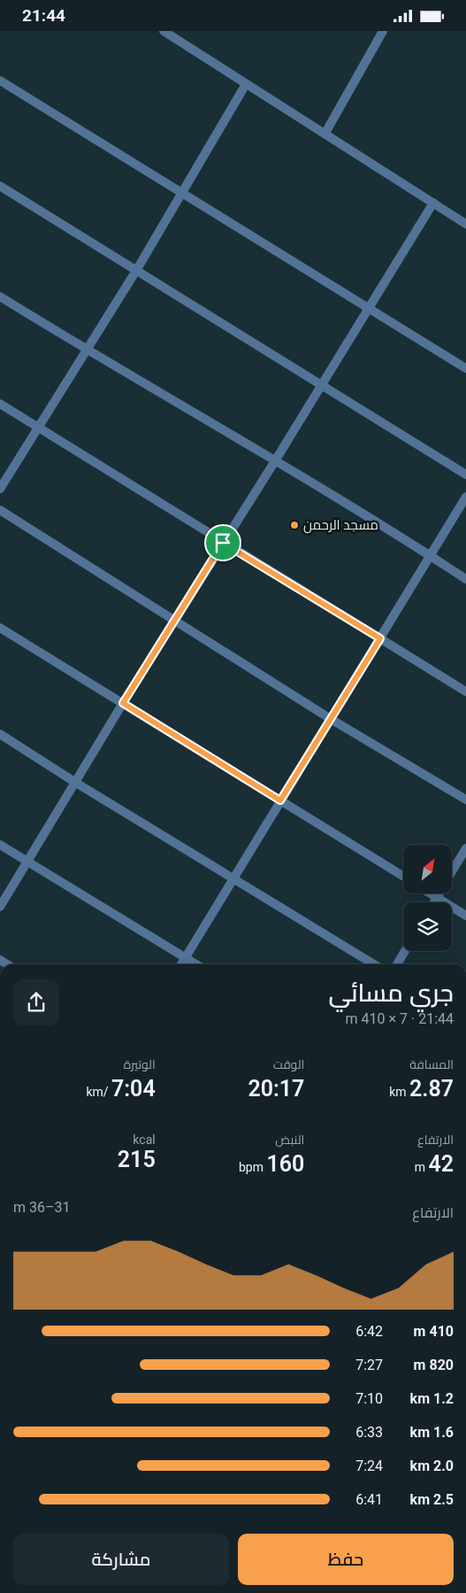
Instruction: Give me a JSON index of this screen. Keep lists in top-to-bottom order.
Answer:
{
  "places": ["مسجد الرحمن"],
  "north": "top right",
  "page": {
    "status": "21:44",
    "heading": ["جري مسائي", "21:44 · 7 × 410 m"],
    "stats": [
      ["المسافة", "2.87 km"],
      ["الوقت", "20:17"],
      ["الوتيرة", "7:04 /km"],
      ["الارتفاع", "42 m"],
      ["النبض", "160 bpm"],
      ["kcal", "215"]
    ],
    "chart": ["الارتفاع", "31–36 m"],
    "list": [
      {
        "name": "410 m",
        "note": "6:42"
      },
      {
        "name": "820 m",
        "note": "7:27"
      },
      {
        "name": "1.2 km",
        "note": "7:10"
      },
      {
        "name": "1.6 km",
        "note": "6:33"
      },
      {
        "name": "2.0 km",
        "note": "7:24"
      },
      {
        "name": "2.5 km",
        "note": "6:41"
      }
    ],
    "buttons": ["حفظ", "مشاركة"]
  }
}
